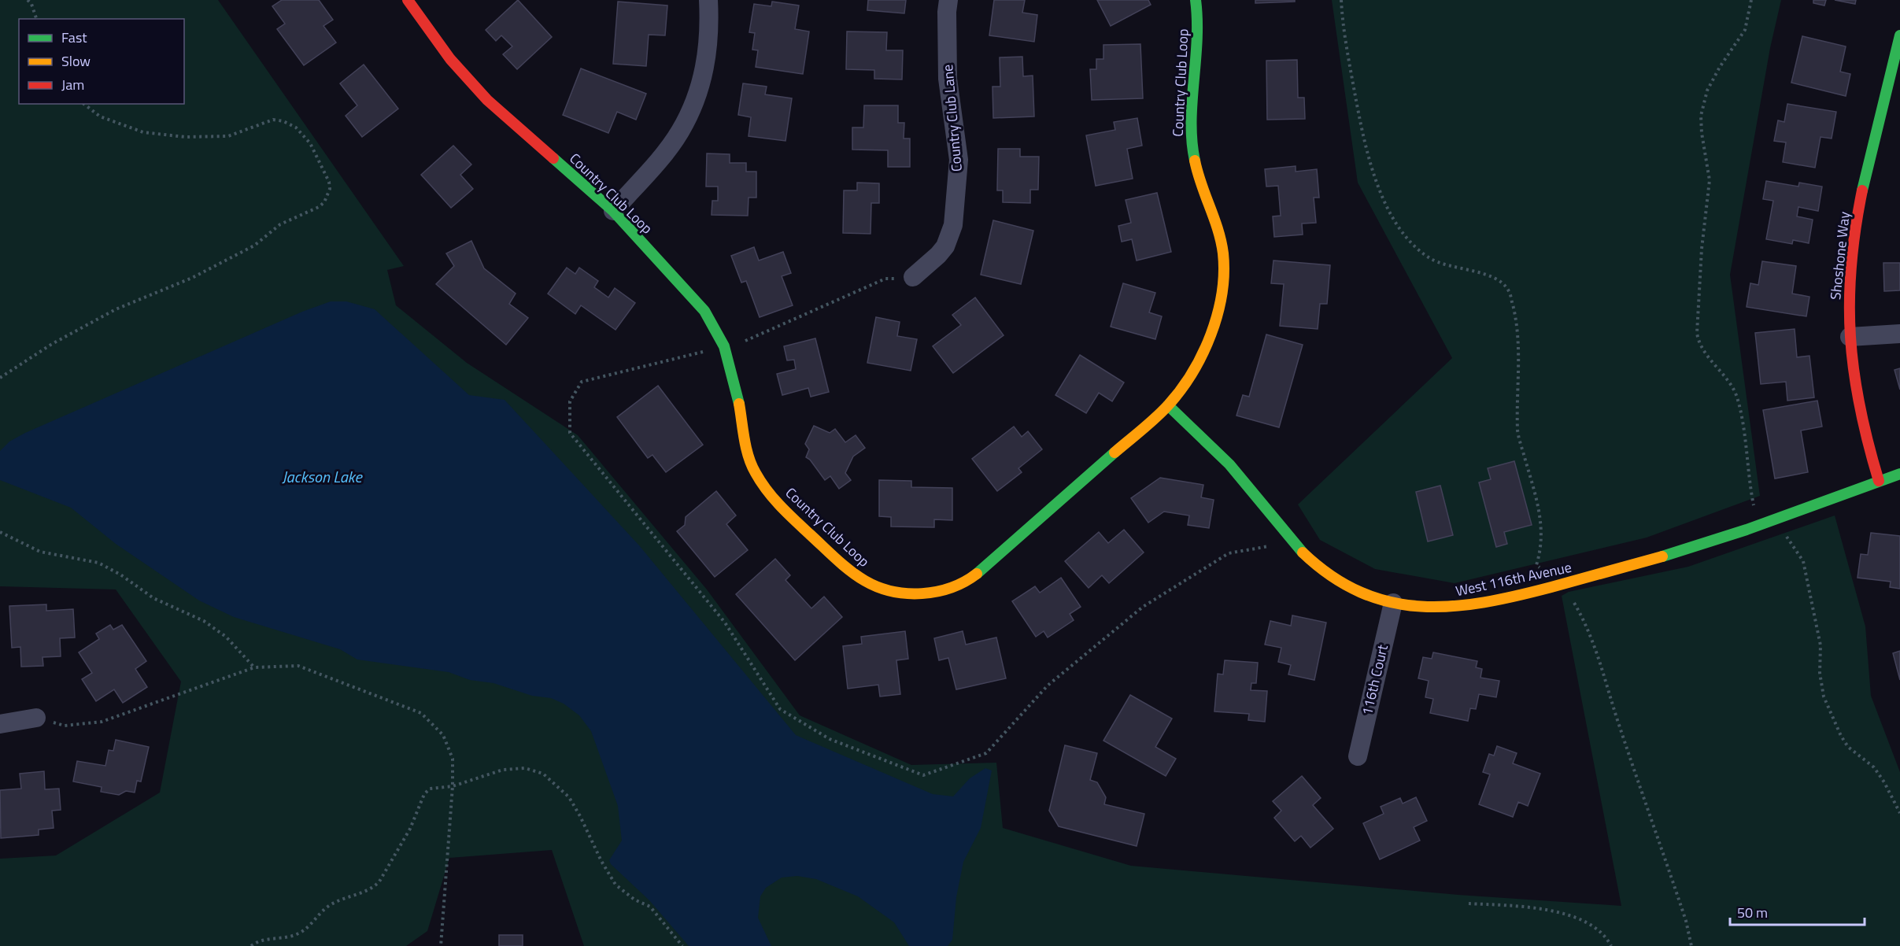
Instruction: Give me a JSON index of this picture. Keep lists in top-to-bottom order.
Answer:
{
  "streets": {
    "street": [
      "Country Club Loop",
      "Country Club Lane",
      "Shoshone Way",
      "West 116th Avenue",
      "116th Court"
    ]
  },
  "crossings": [
    ["Country Club Loop", "West 116th Avenue"],
    ["Shoshone Way", "West 116th Avenue"],
    ["West 116th Avenue", "116th Court"]
  ],
  "water": ["Jackson Lake"],
  "legend": ["Fast", "Slow", "Jam"],
  "scale_bar": "50 m"
}
